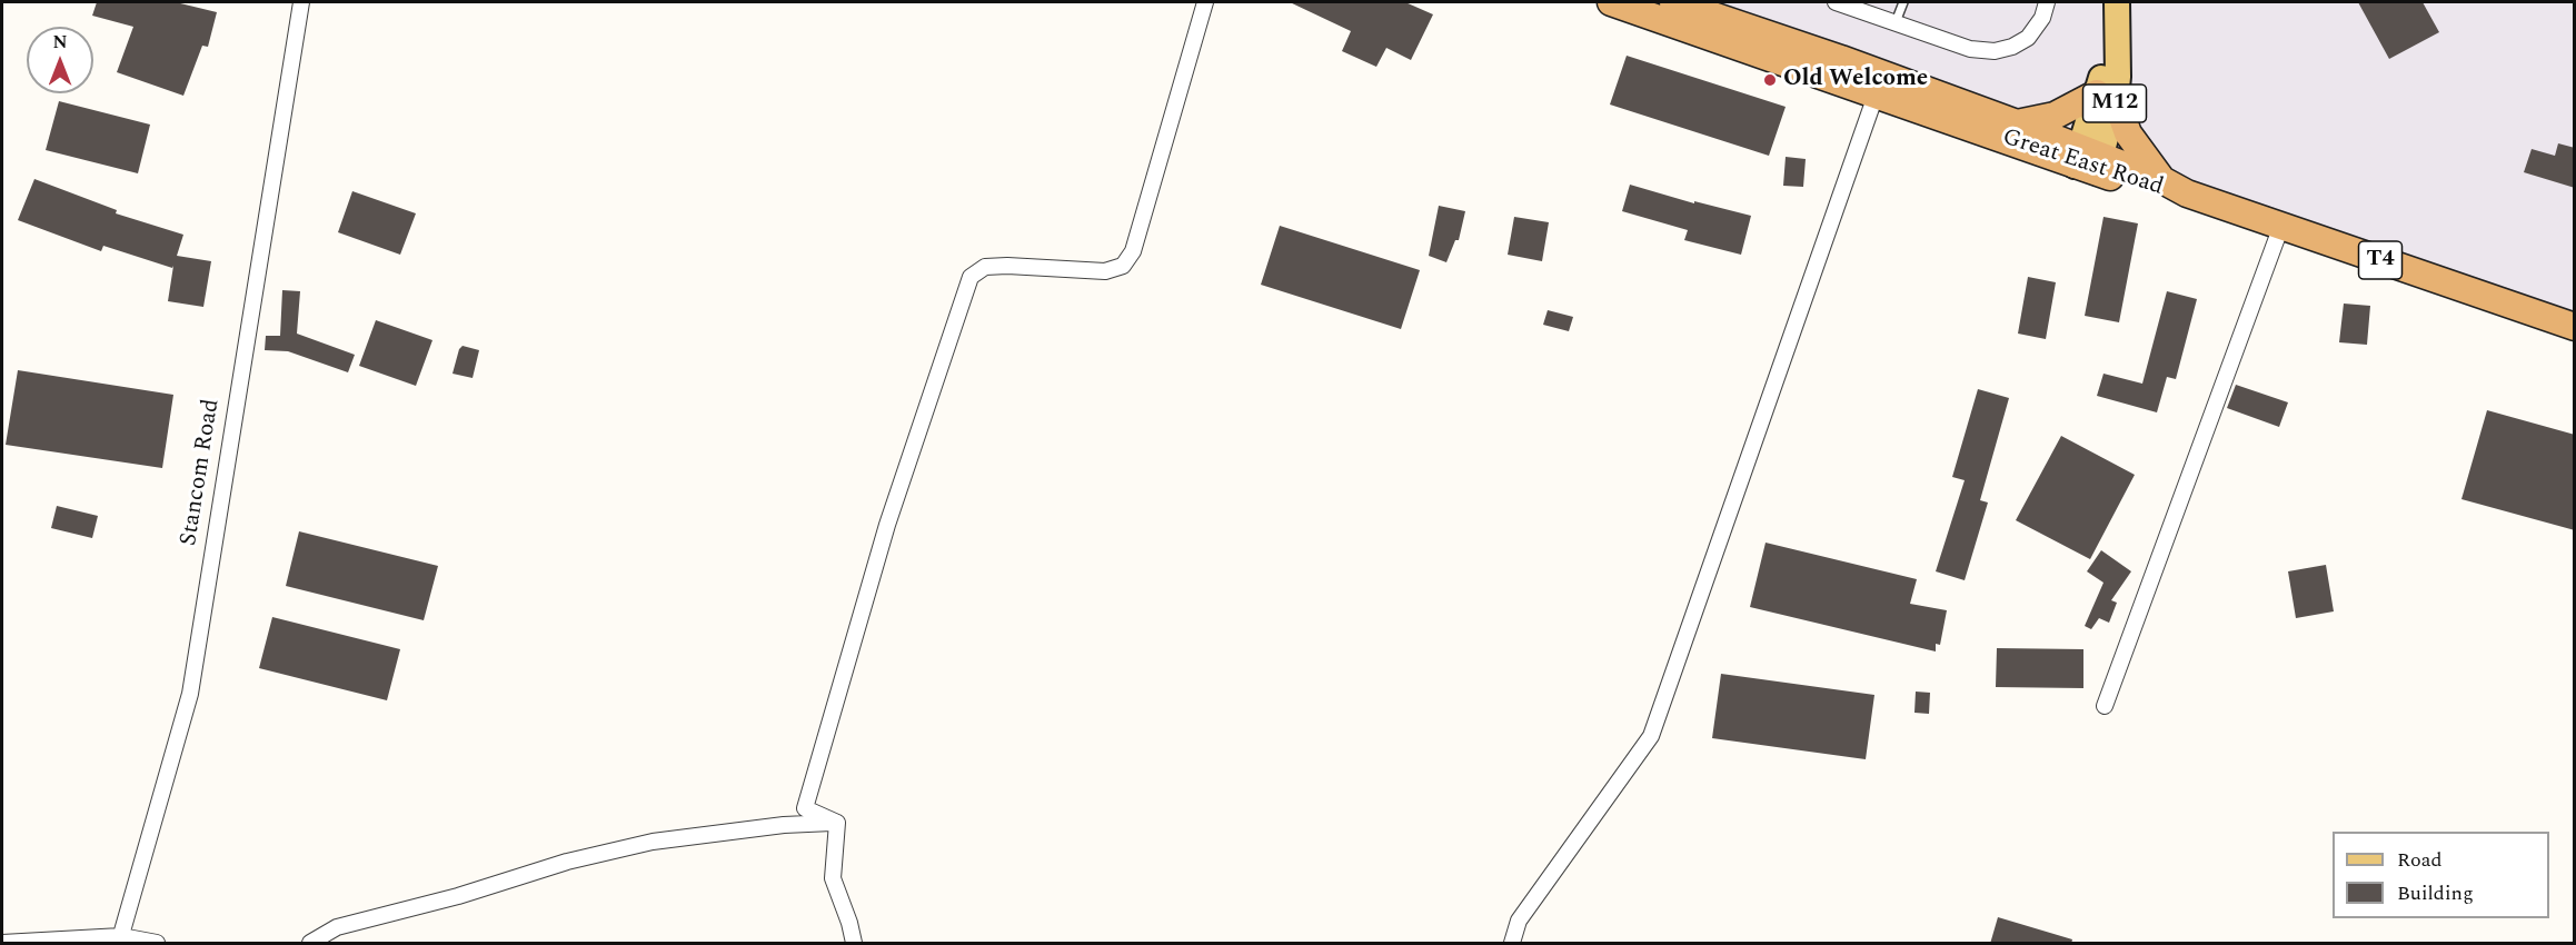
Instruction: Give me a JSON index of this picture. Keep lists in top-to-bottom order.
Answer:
{
  "streets": {
    "highway": ["Great East Road", "T4"],
    "main road": ["M12"],
    "street": ["Stancom Road"]
  },
  "crossings": [
    ["M12", "Great East Road"],
    ["Great East Road", "T4"]
  ],
  "places": ["Old Welcome"],
  "legend": ["Road", "Building"],
  "north": "top"
}
